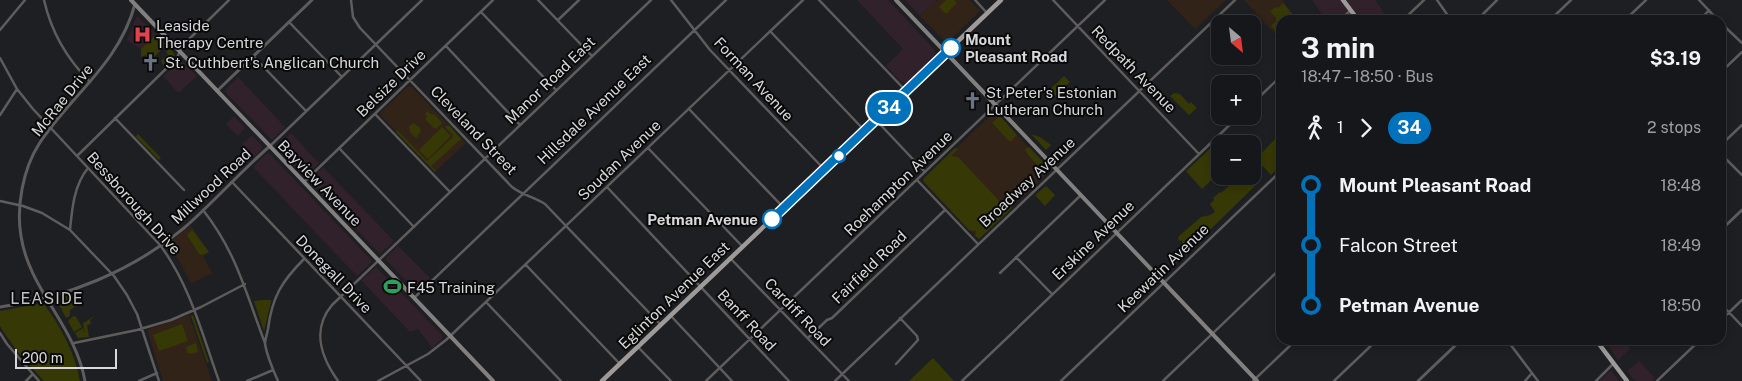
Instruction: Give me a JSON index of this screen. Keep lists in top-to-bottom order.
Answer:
{
  "streets": {
    "main road": ["Bayview Avenue", "Eglinton Avenue East"],
    "street": [
      "Redpath Avenue",
      "Forman Avenue",
      "Manor Road East",
      "Belsize Drive",
      "McRae Drive",
      "Hillsdale Avenue East",
      "Cleveland Street",
      "Soudan Avenue",
      "Broadway Avenue",
      "Roehampton Avenue",
      "Millwood Road",
      "Bessborough Drive",
      "Erskine Avenue",
      "Fairfield Road",
      "Keewatin Avenue",
      "Donegall Drive",
      "Cardiff Road",
      "Banff Road"
    ]
  },
  "crossings": [
    ["Redpath Avenue", "Broadway Avenue"],
    ["Redpath Avenue", "Roehampton Avenue"],
    ["Redpath Avenue", "Erskine Avenue"],
    ["Forman Avenue", "Hillsdale Avenue East"],
    ["Forman Avenue", "Soudan Avenue"],
    ["Forman Avenue", "Eglinton Avenue East"],
    ["Manor Road East", "Cleveland Street"],
    ["Manor Road East", "Bayview Avenue"],
    ["Manor Road East", "Donegall Drive"],
    ["Belsize Drive", "Cleveland Street"],
    ["Belsize Drive", "Bayview Avenue"],
    ["McRae Drive", "Bayview Avenue"],
    ["McRae Drive", "Millwood Road"],
    ["McRae Drive", "Bessborough Drive"],
    ["Hillsdale Avenue East", "Cleveland Street"],
    ["Hillsdale Avenue East", "Bayview Avenue"],
    ["Cleveland Street", "Soudan Avenue"],
    ["Cleveland Street", "Millwood Road"],
    ["Cleveland Street", "Eglinton Avenue East"],
    ["Soudan Avenue", "Bayview Avenue"],
    ["Soudan Avenue", "Donegall Drive"],
    ["Soudan Avenue", "Banff Road"],
    ["Broadway Avenue", "Cardiff Road"],
    ["Bayview Avenue", "Millwood Road"],
    ["Roehampton Avenue", "Cardiff Road"],
    ["Roehampton Avenue", "Banff Road"],
    ["Millwood Road", "Bessborough Drive"],
    ["Millwood Road", "Donegall Drive"],
    ["Fairfield Road", "Cardiff Road"],
    ["Eglinton Avenue East", "Cardiff Road"],
    ["Eglinton Avenue East", "Banff Road"]
  ],
  "districts": ["LEASIDE"],
  "places": {
    "hospital": ["Leaside Therapy Centre"],
    "other": ["Mount Pleasant Road", "Petman Avenue"],
    "church": ["St. Cuthbert's Anglican Church", "St Peter's Estonian Lutheran Church"],
    "sports": ["F45 Training"]
  },
  "lines": ["bus line 34"],
  "scale_bar": "200 m",
  "north": "bottom right",
  "page": {
    "on_map": "34",
    "map_buttons": ["+", "−"],
    "heading": ["3 min", "18:47 – 18:50 · Bus", "$3.19"],
    "legs": ["1", "34", "2 stops"],
    "list": [
      {
        "name": "Mount Pleasant Road",
        "value": "18:48"
      },
      {
        "name": "Falcon Street",
        "value": "18:49"
      },
      {
        "name": "Petman Avenue",
        "value": "18:50"
      }
    ],
    "scale": "200 m"
  }
}
